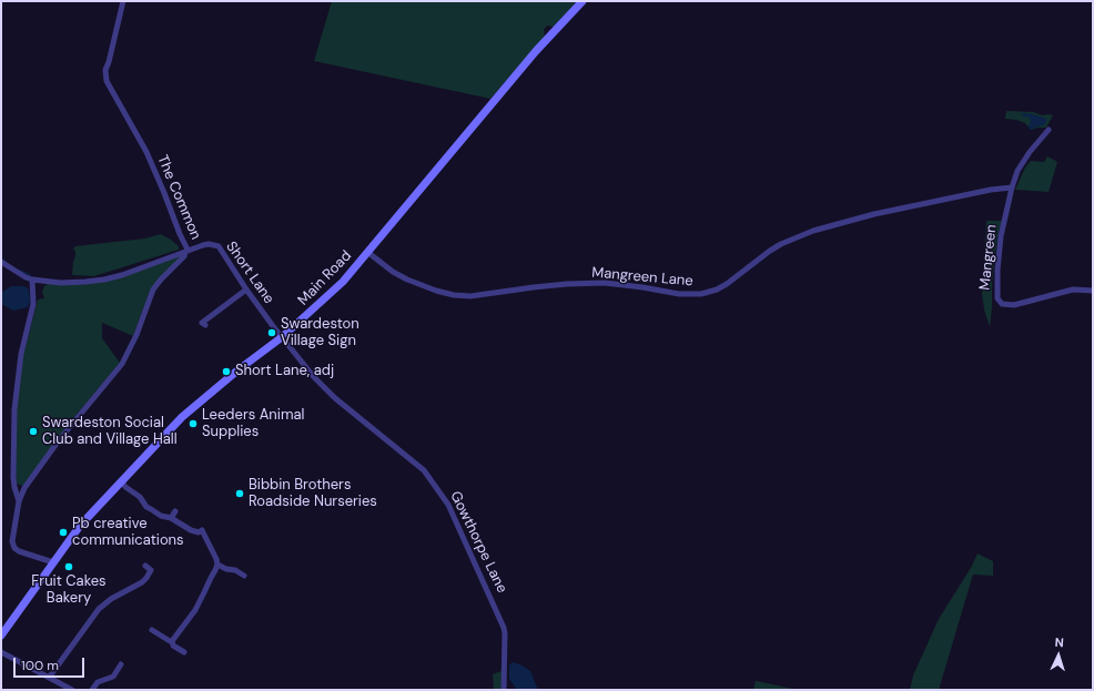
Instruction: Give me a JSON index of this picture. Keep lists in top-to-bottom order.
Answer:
{
  "streets": {
    "main road": ["Main Road"],
    "street": [
      "The Common",
      "Mangreen",
      "Short Lane",
      "Mangreen Lane",
      "Gowthorpe Lane"
    ]
  },
  "crossings": [
    ["The Common", "Short Lane"],
    ["Mangreen", "Mangreen Lane"],
    ["Short Lane", "Main Road"],
    ["Short Lane", "Gowthorpe Lane"],
    ["Mangreen Lane", "Main Road"],
    ["Main Road", "Gowthorpe Lane"]
  ],
  "places": [
    "Swardeston Village Sign",
    "Short Lane, adj",
    "Leeders Animal Supplies",
    "Swardeston Social Club and Village Hall",
    "Bibbin Brothers Roadside Nurseries",
    "Pb creative communications",
    "Fruit Cakes Bakery"
  ],
  "scale_bar": "100 m",
  "north": "top"
}
